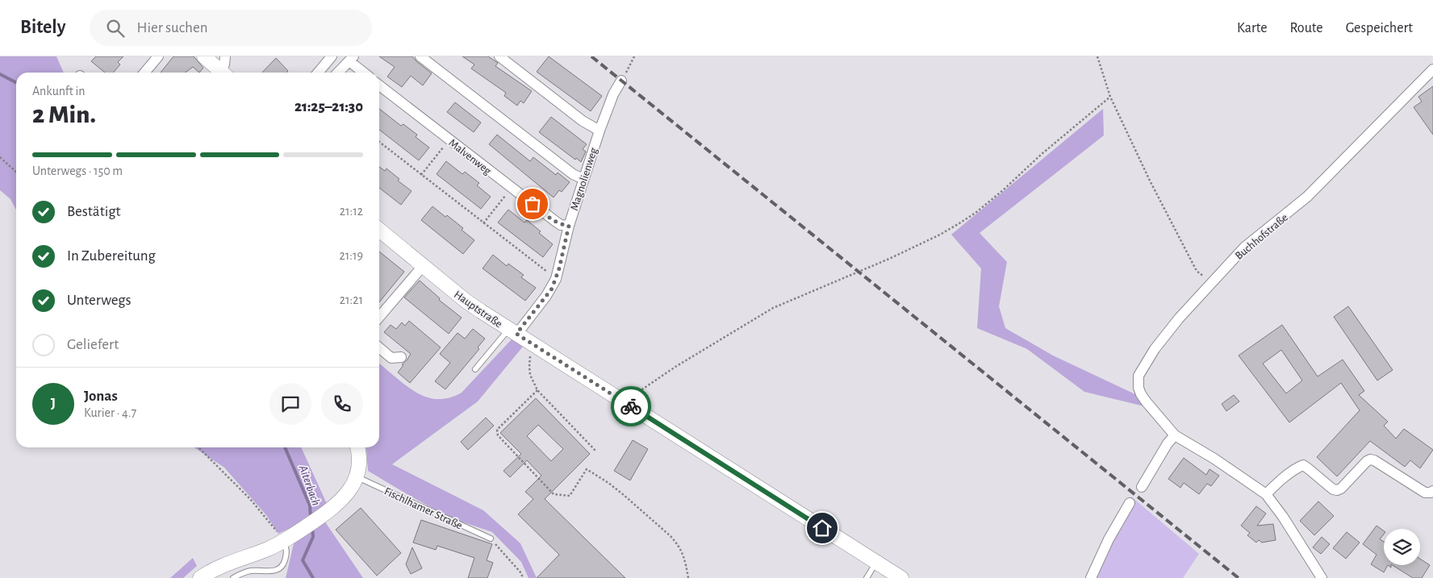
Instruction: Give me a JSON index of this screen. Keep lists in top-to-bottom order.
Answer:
{
  "streets": {
    "street": [
      "Malvenweg",
      "Magnolienweg",
      "Buchhofstraße",
      "Hauptstraße"
    ],
    "lane": ["Fischlhamer Straße"]
  },
  "crossings": [
    ["Malvenweg", "Magnolienweg"],
    ["Magnolienweg", "Hauptstraße"]
  ],
  "water": ["Aiterbach"],
  "page": {
    "header": "Bitely",
    "search": "Hier suchen",
    "nav": ["Karte", "Route", "Gespeichert"],
    "heading": ["2 Min.", "Ankunft in", "21:25–21:30"],
    "panel": ["Jonas", "Kurier · 4.7"],
    "bar": "Unterwegs · 150 m",
    "list": [
      ["Bestätigt", "21:12"],
      ["In Zubereitung", "21:19"],
      ["Unterwegs", "21:21"],
      "Geliefert"
    ],
    "round": "J"
  }
}
